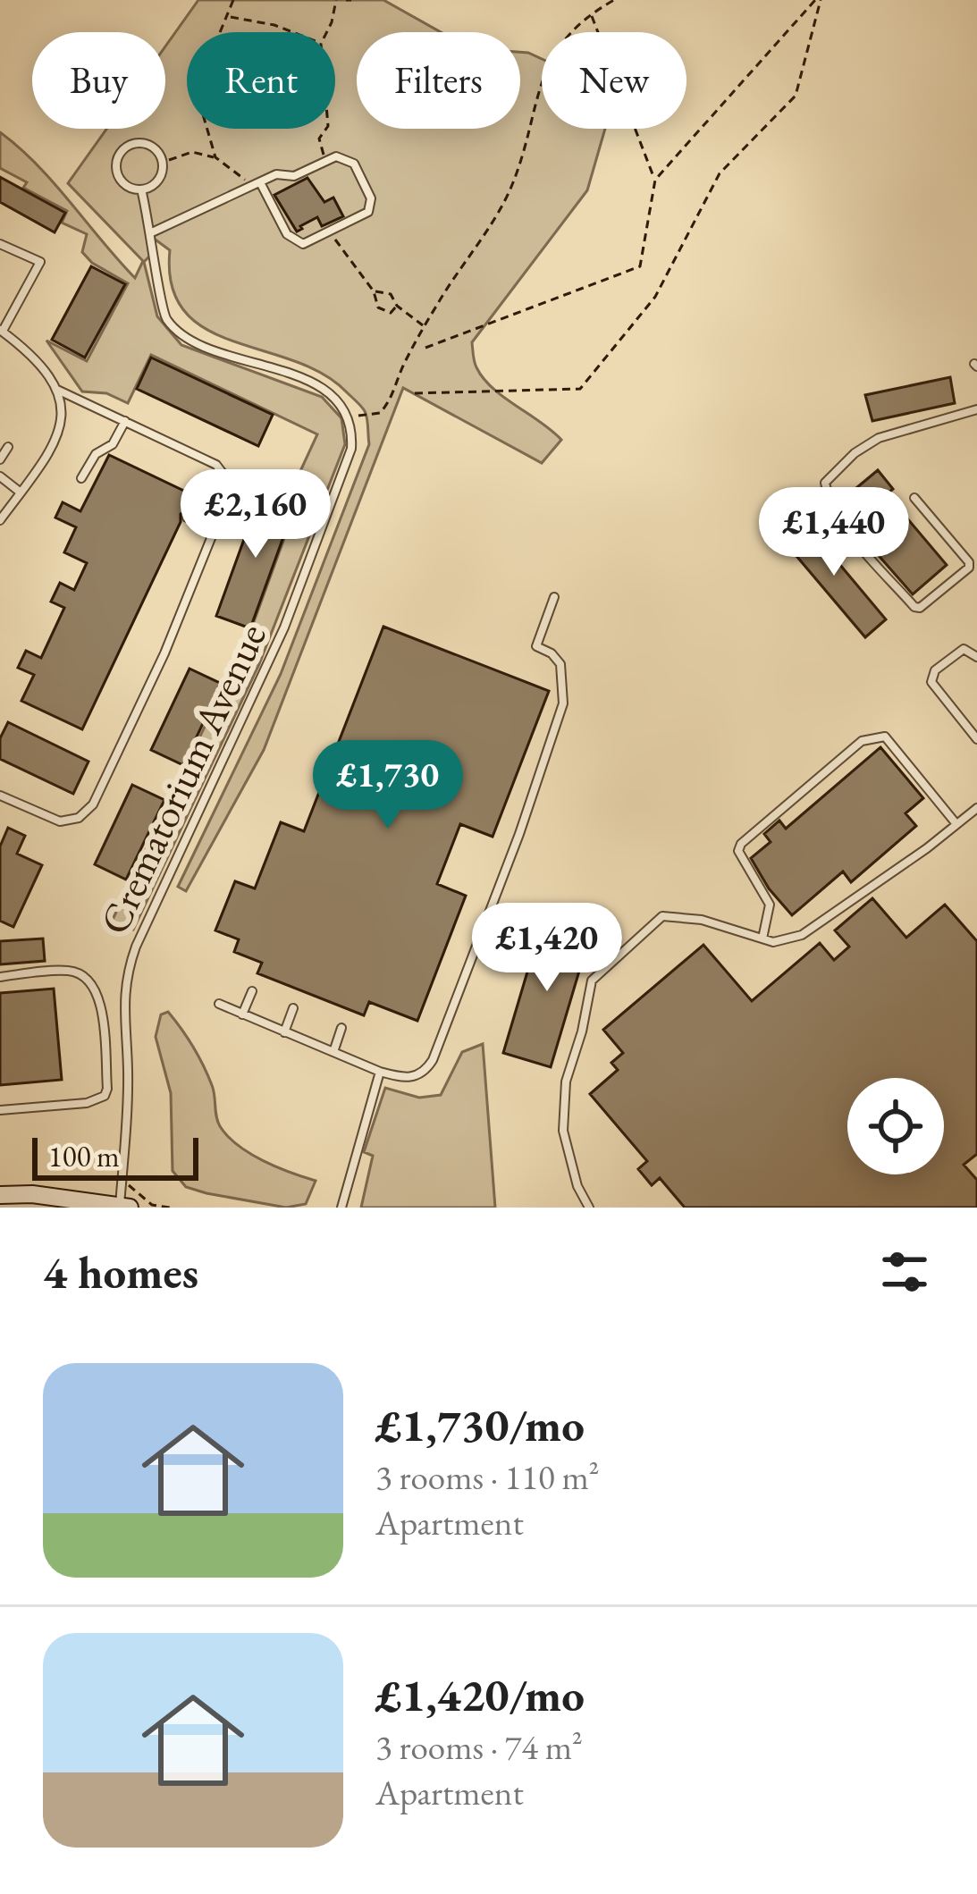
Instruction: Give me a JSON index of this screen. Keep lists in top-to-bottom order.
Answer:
{
  "streets": {
    "lane": ["Crematorium Avenue"]
  },
  "scale_bar": "100 m",
  "page": {
    "chip": [
      "Buy",
      "Rent",
      "Filters",
      "New"
    ],
    "price": [
      "£2,160",
      "£1,440",
      "£1,730",
      "£1,420"
    ],
    "scale": "100 m",
    "heading": "4 homes",
    "list": [
      {
        "name": "£1,730/mo",
        "note": "3 rooms · 110 m² · Apartment"
      },
      {
        "name": "£1,420/mo",
        "note": "3 rooms · 74 m² · Apartment"
      }
    ]
  }
}
